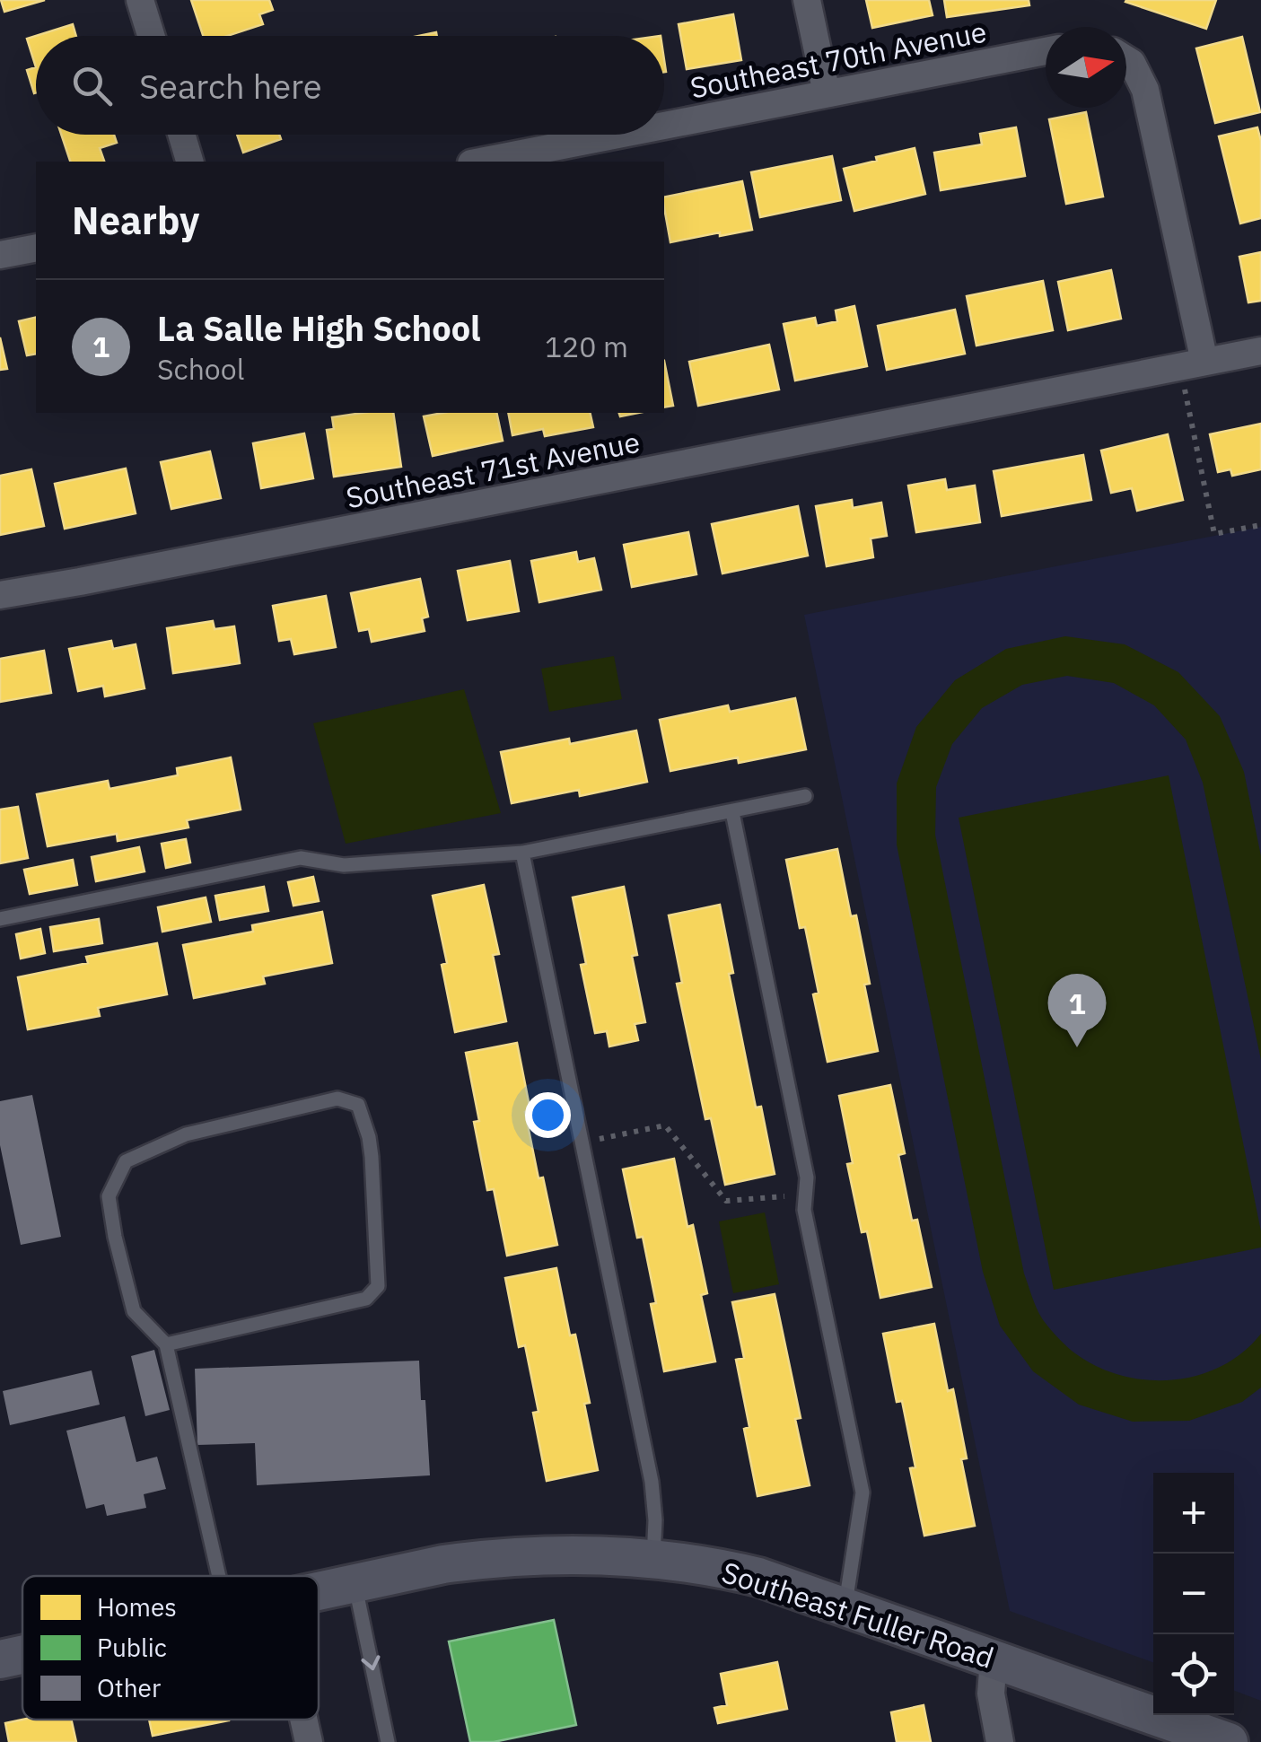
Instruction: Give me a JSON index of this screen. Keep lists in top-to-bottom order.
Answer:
{
  "streets": {
    "street": ["Southeast 70th Avenue", "Southeast 71st Avenue", "Southeast Fuller Road"]
  },
  "legend": ["Homes", "Public", "Other"],
  "north": "right",
  "page": {
    "search": "Search here",
    "heading": "Nearby",
    "list": [
      {
        "mark": "1",
        "name": "La Salle High School",
        "note": "School",
        "value": "120 m"
      }
    ],
    "pins": "1",
    "map_buttons": ["+", "−"]
  }
}
